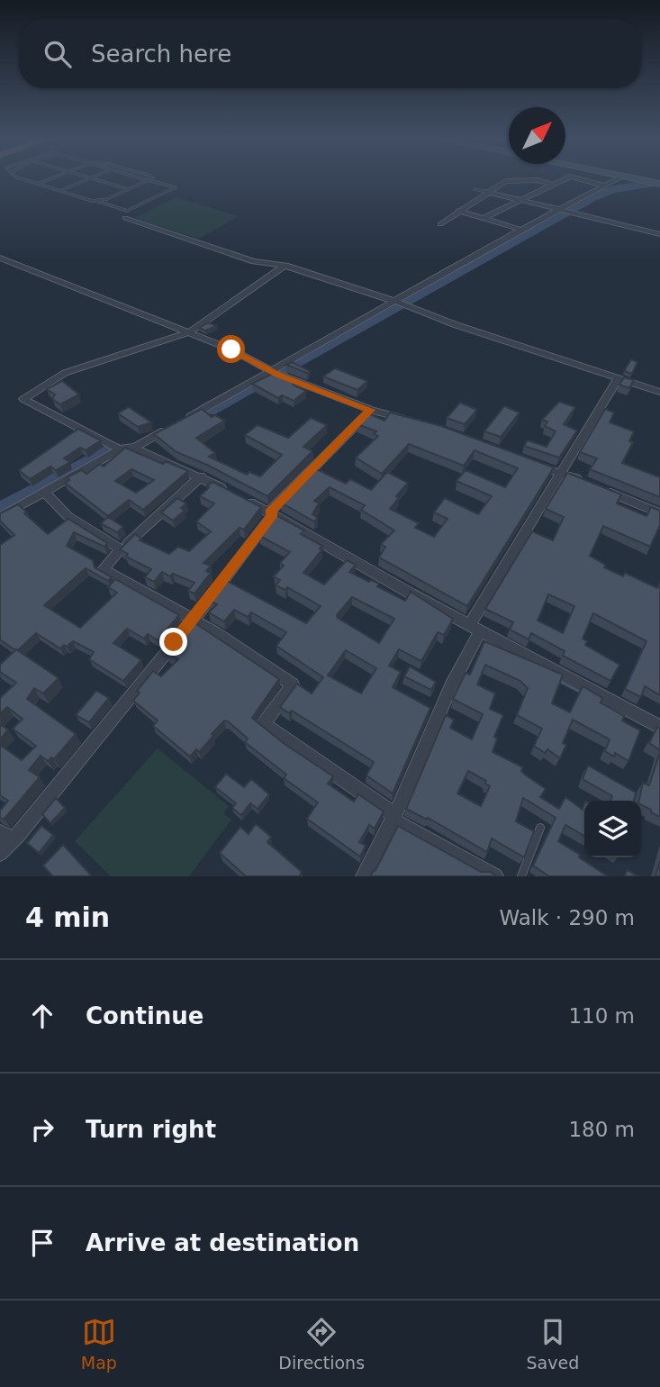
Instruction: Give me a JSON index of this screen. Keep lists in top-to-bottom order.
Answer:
{
  "north": "top right",
  "page": {
    "search": "Search here",
    "heading": ["4 min", "Walk · 290 m"],
    "list": [
      ["Continue", "110 m"],
      ["Turn right", "180 m"],
      "Arrive at destination"
    ],
    "nav": ["Map", "Directions", "Saved"]
  }
}
